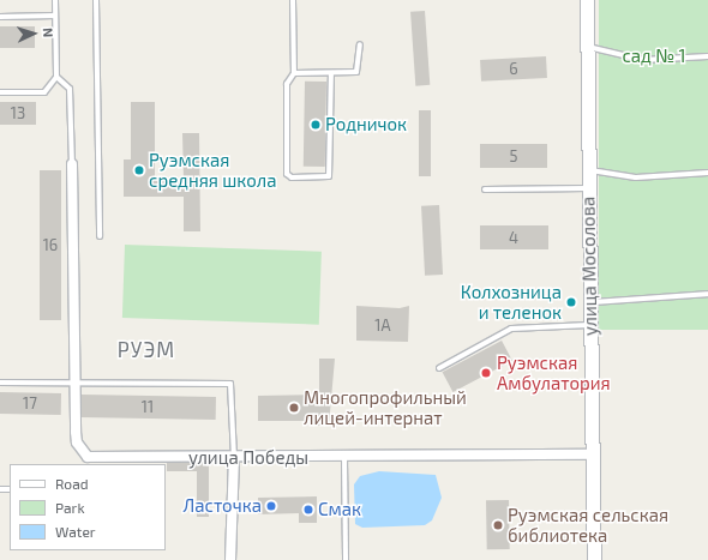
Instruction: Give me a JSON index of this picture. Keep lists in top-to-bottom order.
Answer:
{
  "streets": {
    "street": ["улица Мосолова", "улица Победы"]
  },
  "crossings": [
    ["улица Мосолова", "улица Победы"]
  ],
  "districts": ["РУЭМ"],
  "parks": ["сад № 1"],
  "places": [
    "Родничок",
    "Руэмская средняя школа",
    "Колхозница и теленок",
    "Руэмская Амбулатория",
    "Многопрофильный лицей-интернат",
    "Ласточка",
    "Смак",
    "Руэмская сельская библиотека"
  ],
  "house_numbers": [
    "6",
    "13",
    "5",
    "4",
    "16",
    "1А",
    "17",
    "11"
  ],
  "legend": ["Road", "Park", "Water"],
  "north": "right"
}
